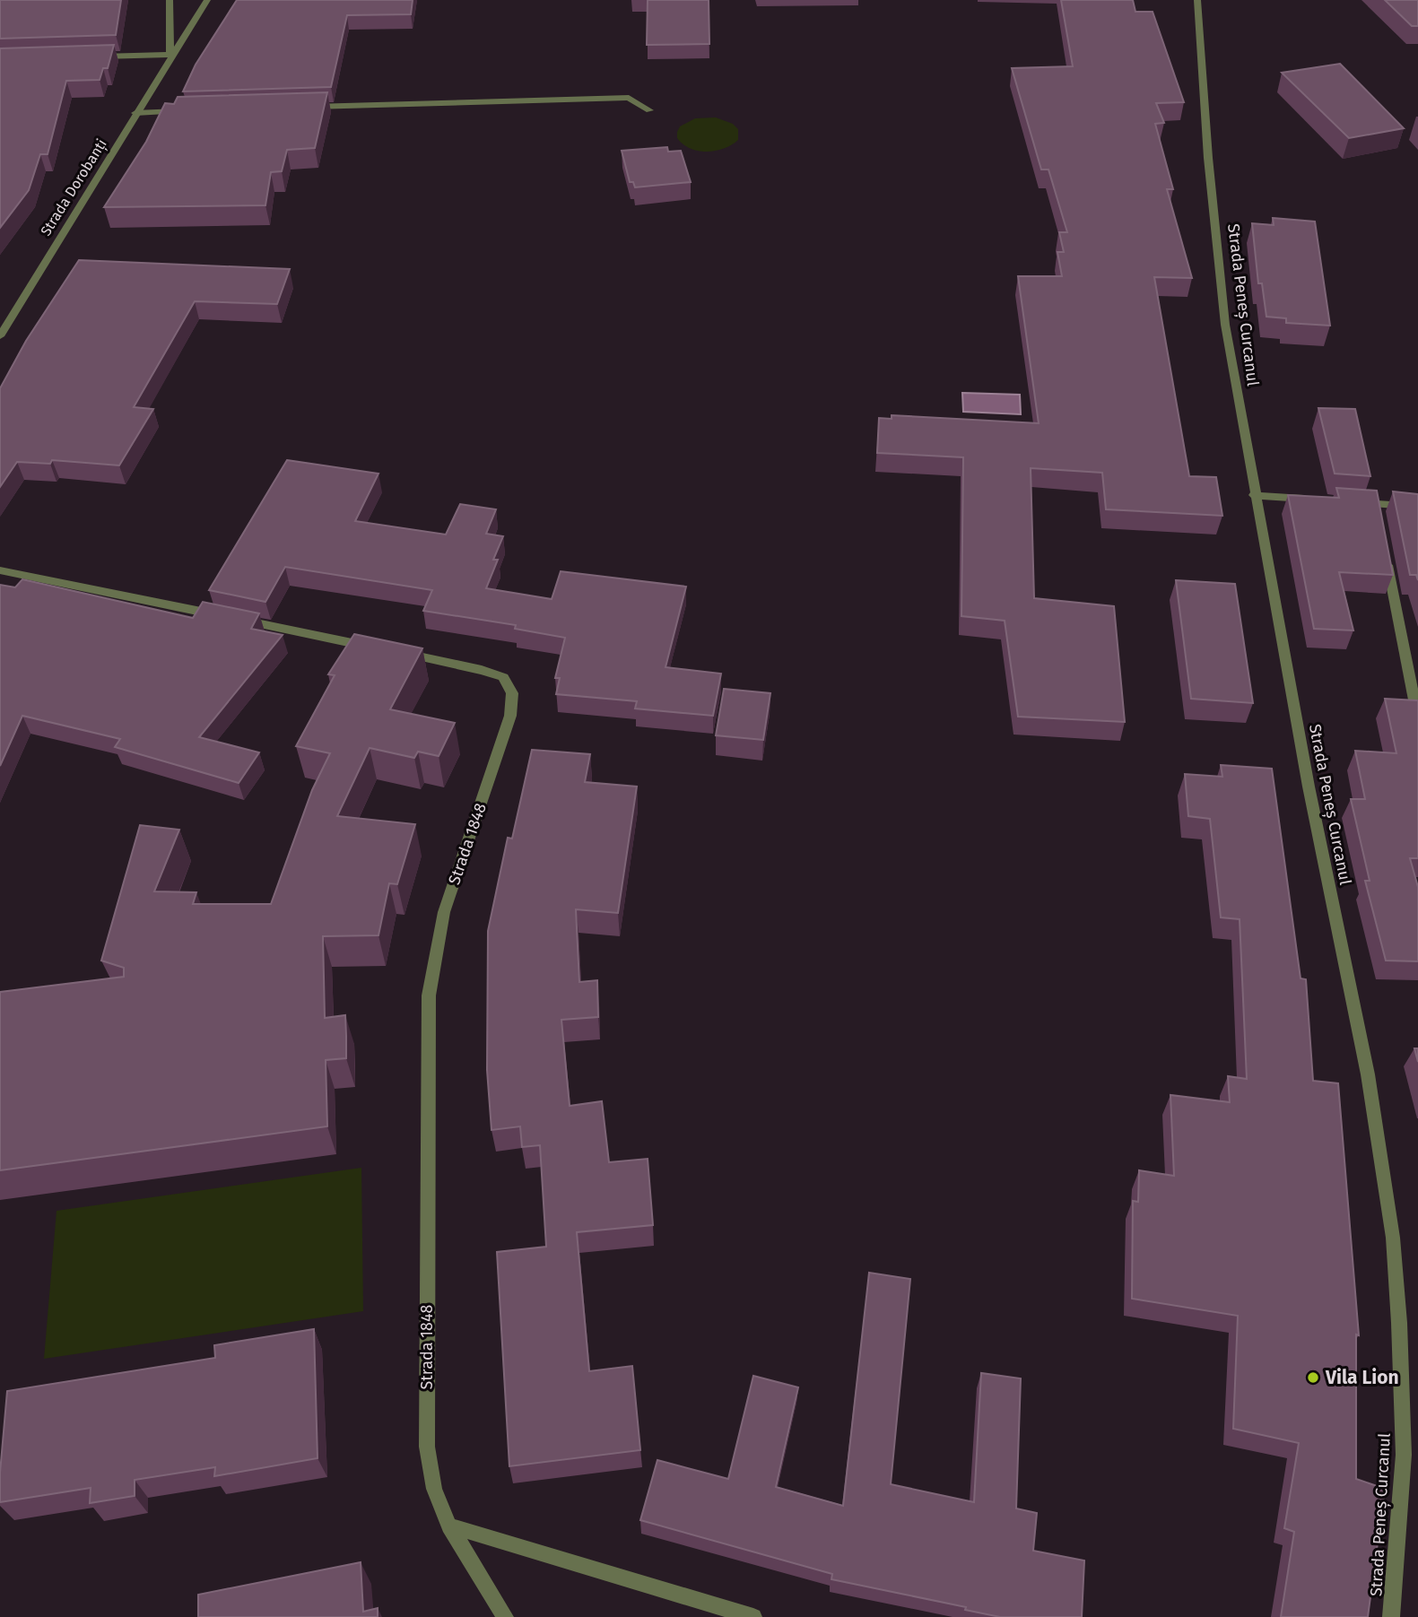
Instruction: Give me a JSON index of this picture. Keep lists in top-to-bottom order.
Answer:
{
  "streets": {
    "street": ["Strada Dorobanți", "Strada Peneș Curcanul", "Strada 1848"]
  },
  "places": ["Vila Lion"]
}
